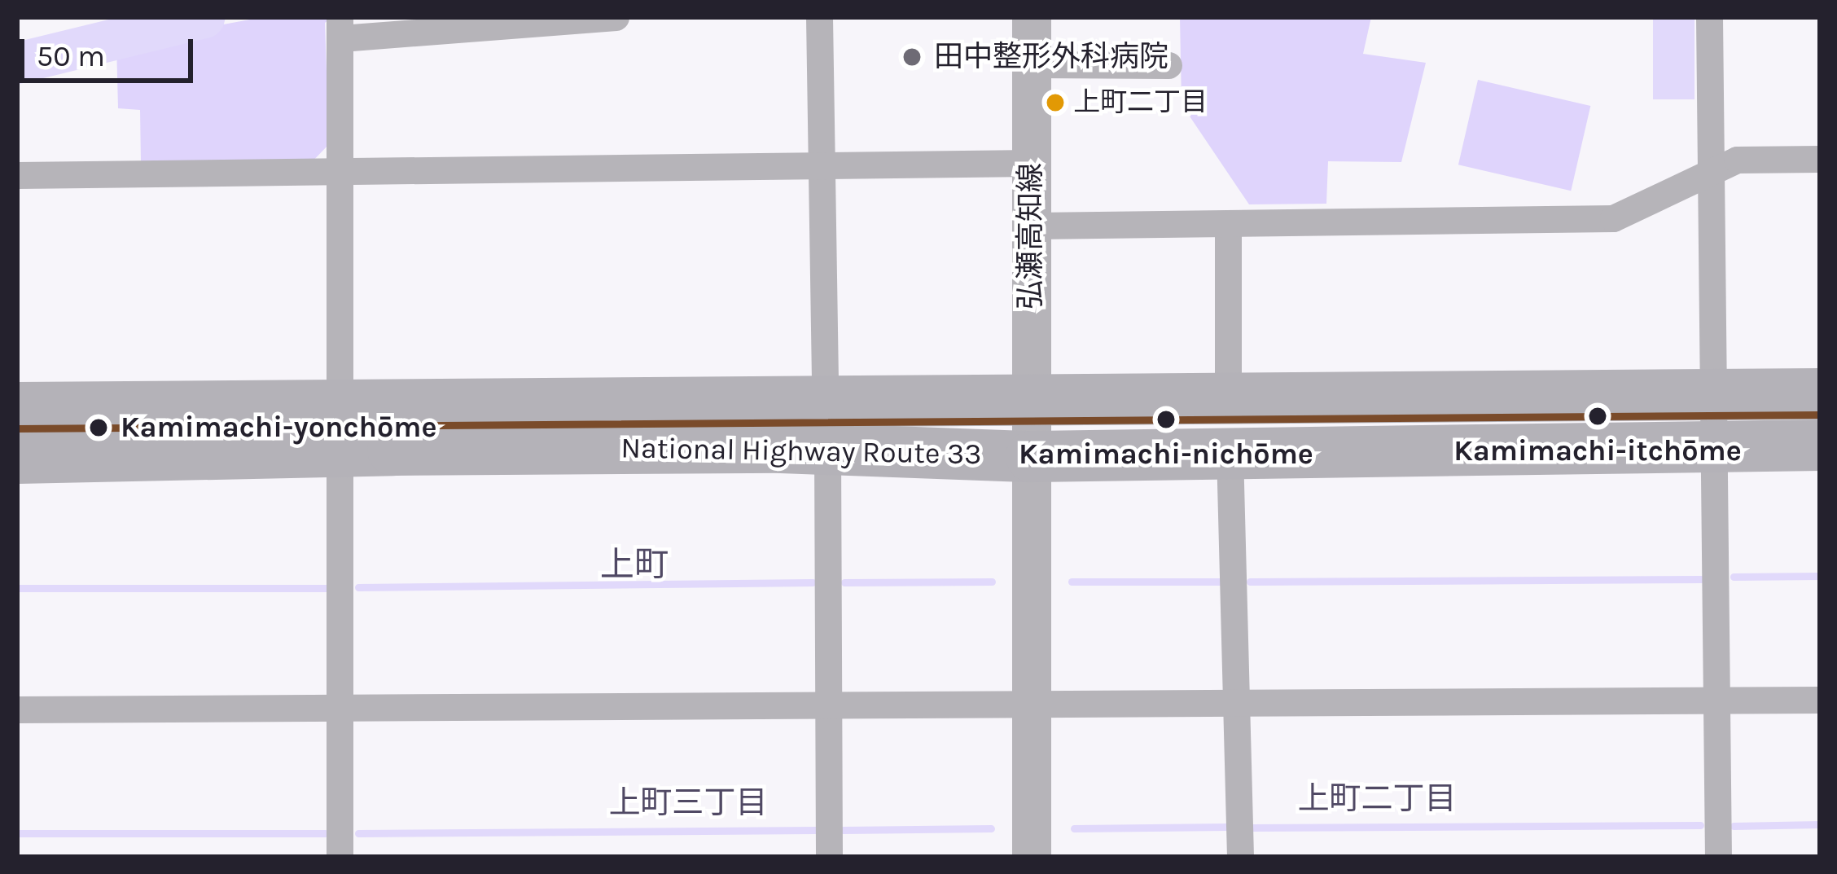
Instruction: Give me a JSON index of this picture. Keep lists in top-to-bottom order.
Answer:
{
  "streets": {
    "highway": ["National Highway Route 33"],
    "main road": ["弘瀬高知線"]
  },
  "crossings": [
    ["弘瀬高知線", "National Highway Route 33"]
  ],
  "districts": ["上町", "上町二丁目", "上町三丁目"],
  "places": [
    "田中整形外科病院",
    "上町二丁目",
    "Kamimachi-itchōme",
    "Kamimachi-nichōme",
    "Kamimachi-yonchōme"
  ],
  "scale_bar": "50 m"
}
